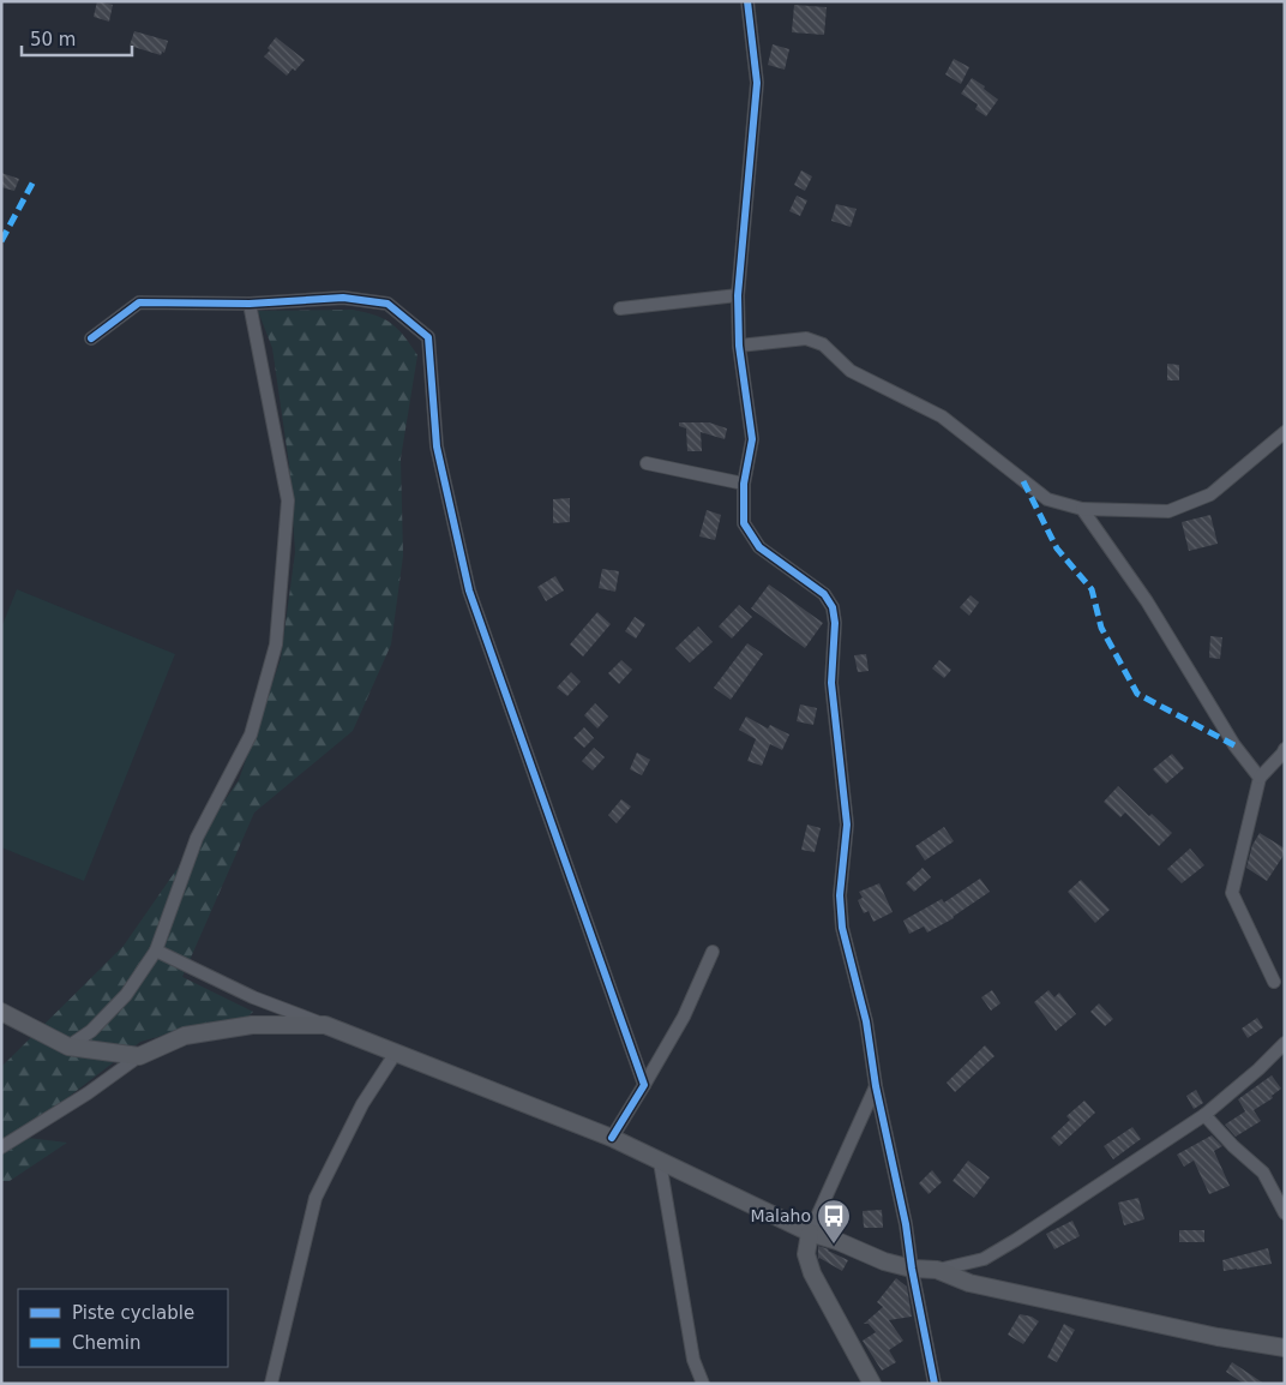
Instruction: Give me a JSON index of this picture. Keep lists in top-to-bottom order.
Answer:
{
  "places": {
    "bus stop": ["Malaho"]
  },
  "legend": ["Piste cyclable", "Chemin"],
  "scale_bar": "50 m"
}
